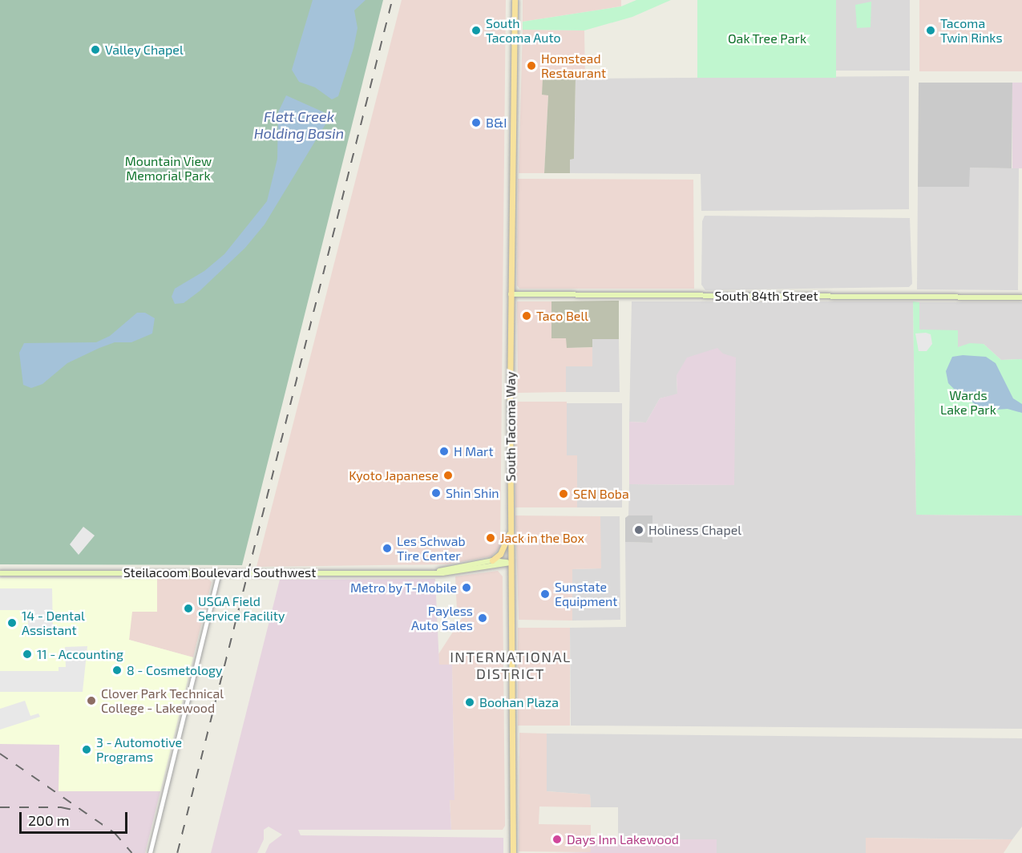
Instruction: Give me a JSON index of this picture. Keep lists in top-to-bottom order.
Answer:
{
  "streets": {
    "main road": ["South 84th Street", "South Tacoma Way", "Steilacoom Boulevard Southwest"]
  },
  "crossings": [
    ["South 84th Street", "South Tacoma Way"],
    ["South Tacoma Way", "Steilacoom Boulevard Southwest"]
  ],
  "districts": ["INTERNATIONAL DISTRICT"],
  "water": ["Flett Creek Holding Basin"],
  "parks": ["Oak Tree Park", "Mountain View Memorial Park", "Wards Lake Park"],
  "places": [
    "South Tacoma Auto",
    "Tacoma Twin Rinks",
    "Valley Chapel",
    "Homstead Restaurant",
    "B&I",
    "Taco Bell",
    "H Mart",
    "Kyoto Japanese",
    "Shin Shin",
    "SEN Boba",
    "Holiness Chapel",
    "Jack in the Box",
    "Les Schwab Tire Center",
    "Metro by T-Mobile",
    "Sunstate Equipment",
    "USGA Field Service Facility",
    "Payless Auto Sales",
    "14 - Dental Assistant",
    "11 - Accounting",
    "8 - Cosmetology",
    "Clover Park Technical College - Lakewood",
    "Boohan Plaza",
    "3 - Automotive Programs",
    "Days Inn Lakewood"
  ],
  "scale_bar": "200 m"
}
